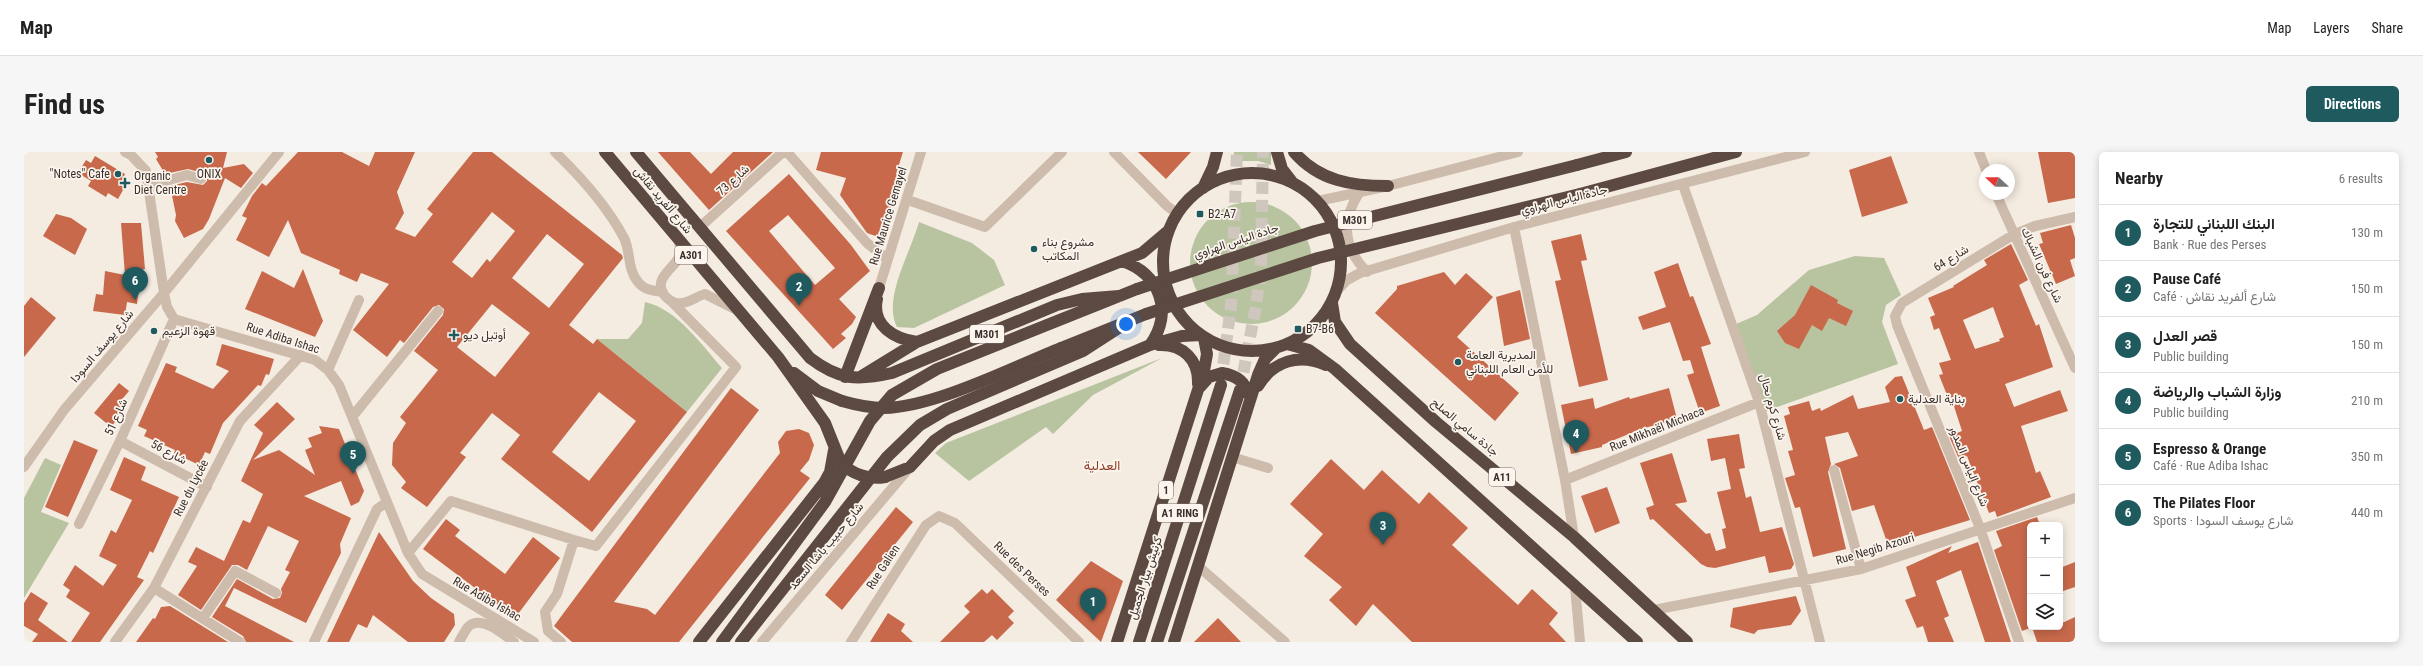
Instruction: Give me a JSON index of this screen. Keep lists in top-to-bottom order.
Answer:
{
  "streets": {
    "highway": [
      "شارع ألفريد نقاش",
      "جادة الياس الهراوي",
      "M301",
      "A301",
      "جادة سامي الصلح",
      "A11",
      "1",
      "A1 RING",
      "كرنيش بيار الجميل"
    ],
    "street": [
      "شارع 73",
      "Rue Maurice Gemayel",
      "شارع 64",
      "شارع فرن الشباك",
      "Rue Adiba Ishac",
      "شارع يوسف السودا",
      "شارع كرم ىحال",
      "شارع 51",
      "Rue Mikhaël Michaca",
      "شارع 56",
      "شارع إلياس المدور",
      "Rue du Lycée",
      "شارع حبيب باشا السعد",
      "Rue Negib Azouri",
      "Rue Galien",
      "Rue des Perses"
    ]
  },
  "crossings": [
    ["شارع 73", "شارع ألفريد نقاش"],
    ["شارع ألفريد نقاش", "M301"],
    ["جادة الياس الهراوي", "M301"],
    ["جادة الياس الهراوي", "شارع كرم ىحال"],
    ["شارع 64", "شارع فرن الشباك"],
    ["شارع 64", "شارع إلياس المدور"],
    ["Rue Adiba Ishac", "شارع 51"],
    ["Rue Adiba Ishac", "Rue du Lycée"],
    ["شارع كرم ىحال", "Rue Mikhaël Michaca"],
    ["شارع كرم ىحال", "Rue Negib Azouri"],
    ["شارع 51", "شارع 56"],
    ["جادة سامي الصلح", "Rue Negib Azouri"],
    ["شارع 56", "Rue du Lycée"],
    ["شارع إلياس المدور", "Rue Negib Azouri"],
    ["Rue Galien", "Rue des Perses"]
  ],
  "districts": ["العدلية"],
  "places": {
    "other": [
      "ONIX",
      "\"Notes\" Cafe",
      "مشروع بناء المكاتب",
      "قهوة الزعيم",
      "المديرية العامة للأمن العام اللبناني",
      "بناية العدلية"
    ],
    "health": ["Organic Diet Centre", "أوتيل ديو"],
    "transit": ["B2-A7", "B7-B6"]
  },
  "north": "left",
  "page": {
    "header": "Map",
    "nav": ["Map", "Layers", "Share"],
    "buttons": "Directions",
    "title": "Find us",
    "heading": ["Nearby", "6 results"],
    "list": [
      {
        "mark": "1",
        "name": "البنك اللبناني للتجارة",
        "note": "Bank · Rue des Perses",
        "value": "130 m"
      },
      {
        "mark": "2",
        "name": "Pause Café",
        "note": "Café · شارع ألفريد نقاش",
        "value": "150 m"
      },
      {
        "mark": "3",
        "name": "قصر العدل",
        "note": "Public building",
        "value": "150 m"
      },
      {
        "mark": "4",
        "name": "وزارة الشباب والرياضة",
        "note": "Public building",
        "value": "210 m"
      },
      {
        "mark": "5",
        "name": "Espresso & Orange",
        "note": "Café · Rue Adiba Ishac",
        "value": "350 m"
      },
      {
        "mark": "6",
        "name": "The Pilates Floor",
        "note": "Sports · شارع يوسف السودا",
        "value": "440 m"
      }
    ],
    "pins": [
      "6",
      "2",
      "4",
      "5",
      "3",
      "1"
    ],
    "map_buttons": ["+", "−"]
  }
}
